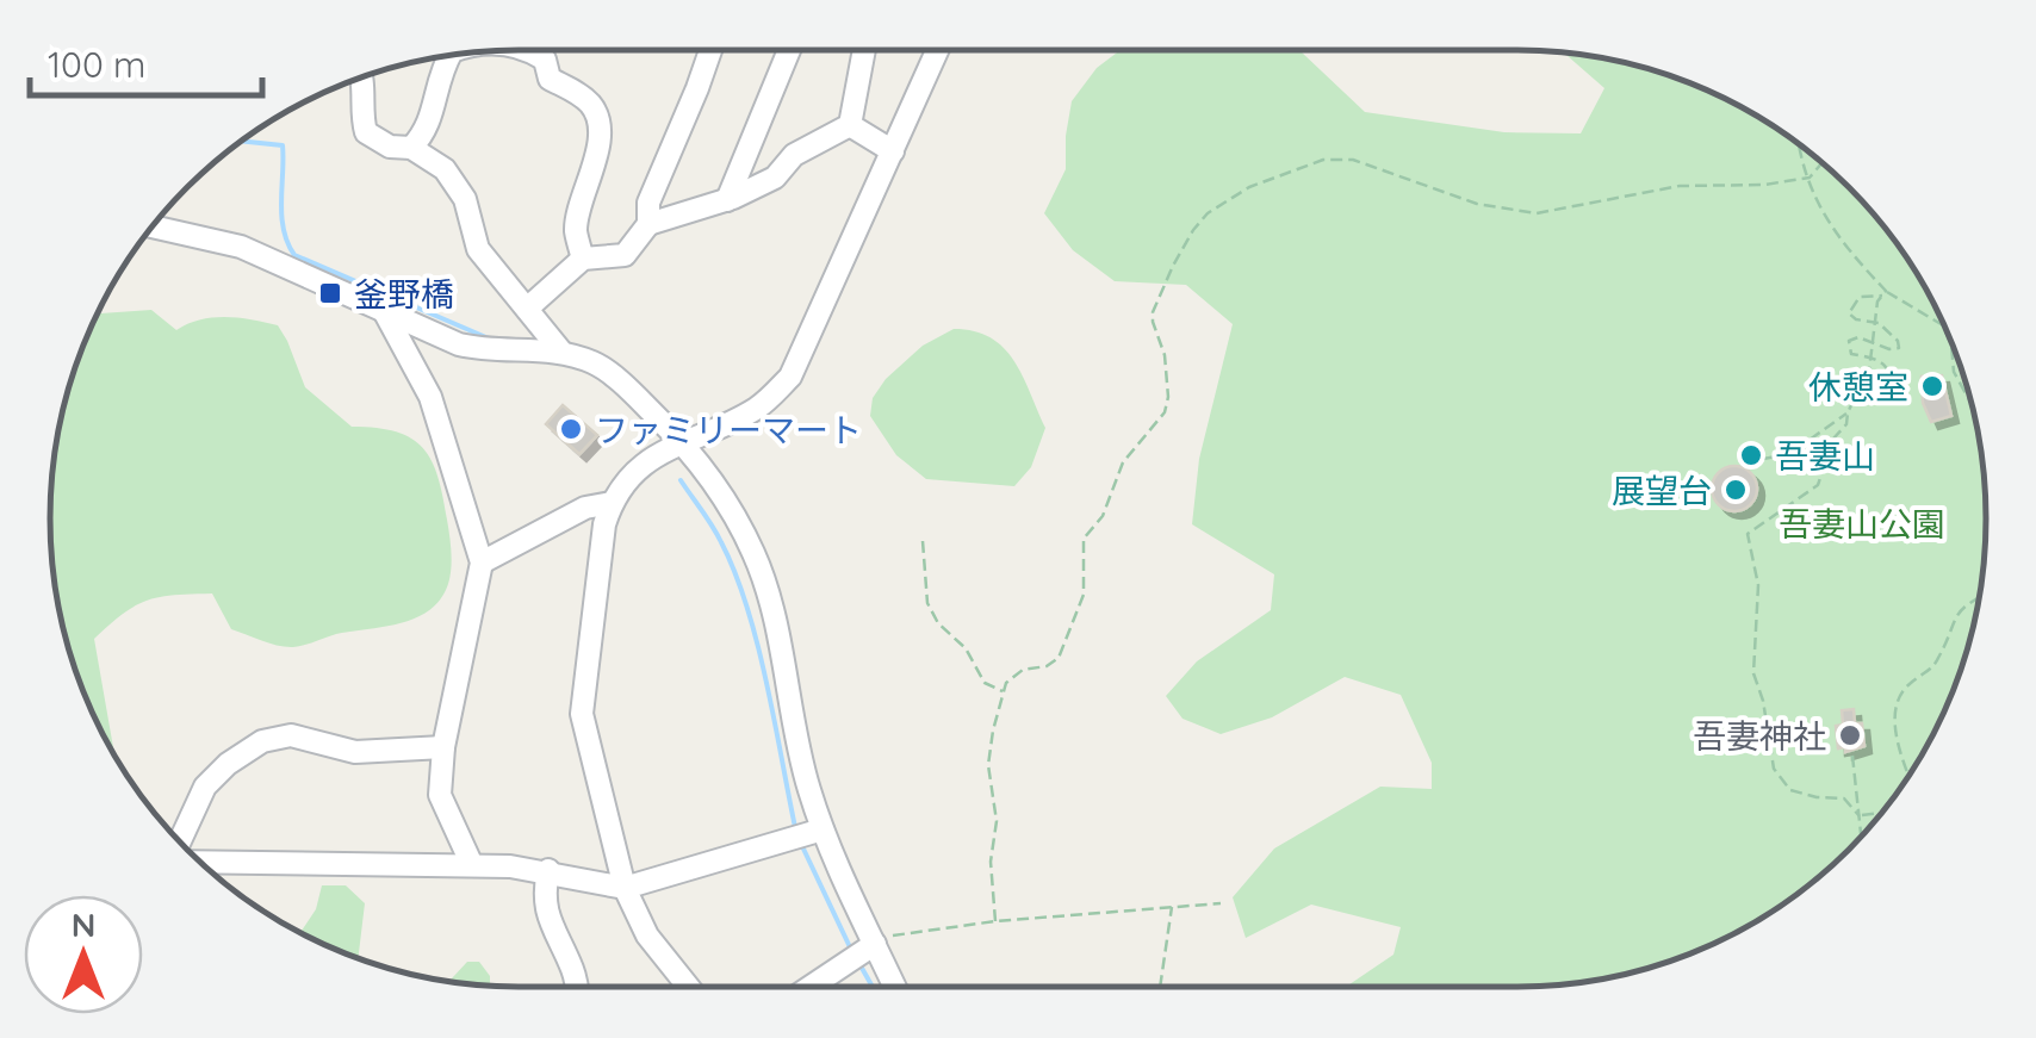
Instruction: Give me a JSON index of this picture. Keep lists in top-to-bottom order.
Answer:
{
  "parks": ["吾妻山公園"],
  "places": {
    "transit": ["釜野橋"],
    "other": [
      "休憩室",
      "ファミリーマート",
      "吾妻山",
      "展望台",
      "吾妻神社"
    ]
  },
  "scale_bar": "100 m",
  "north": "top"
}
